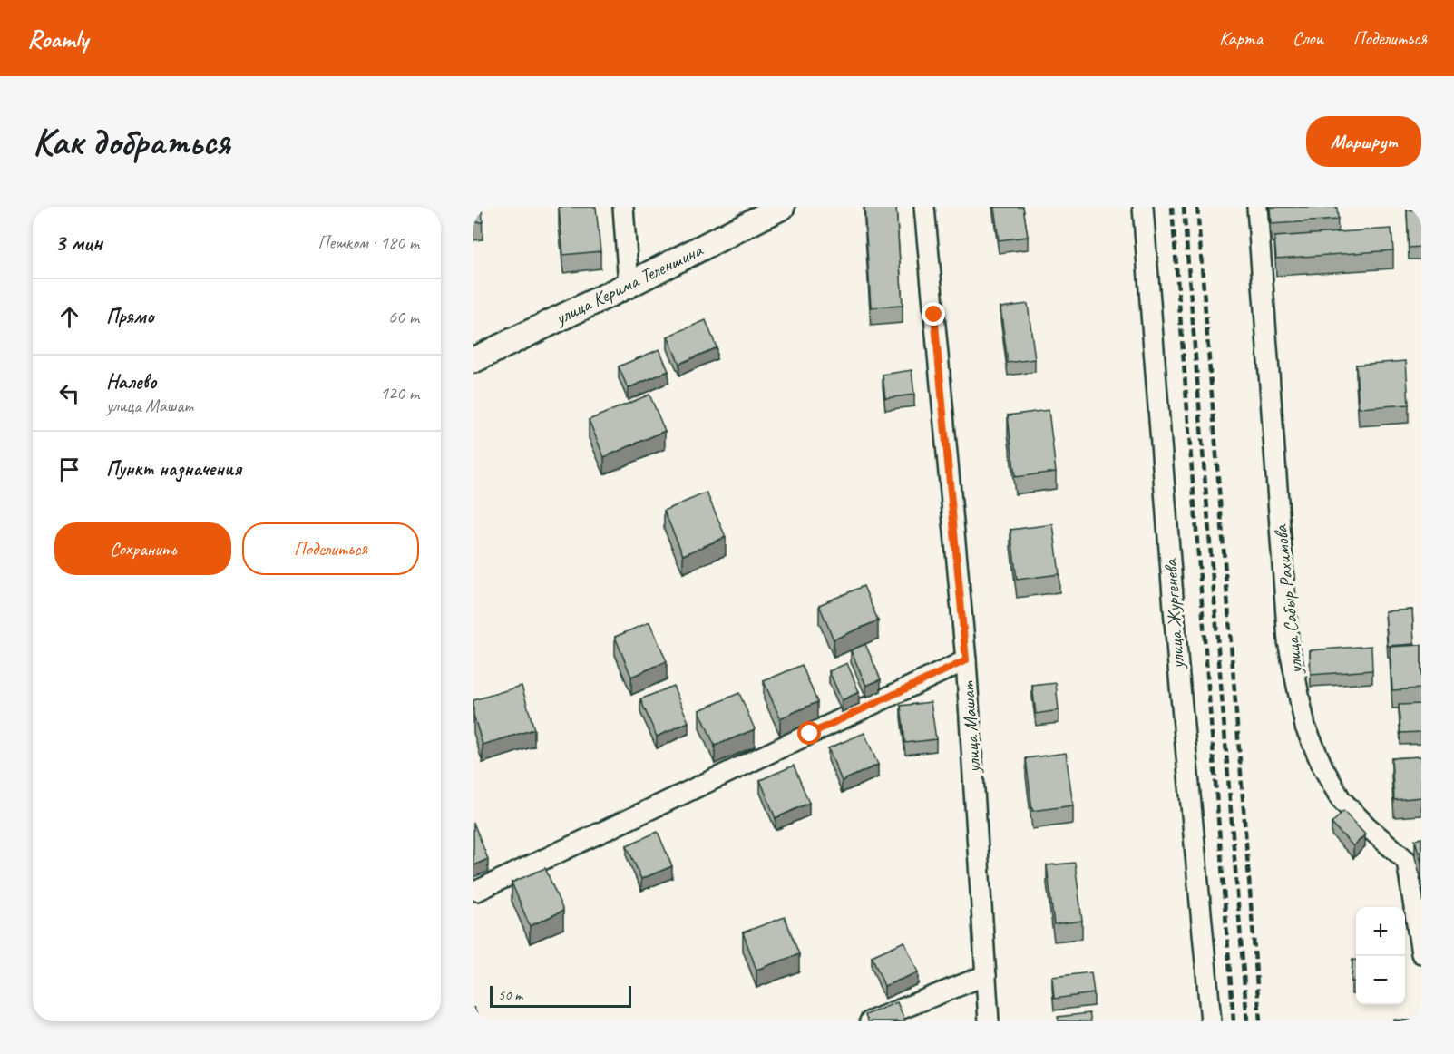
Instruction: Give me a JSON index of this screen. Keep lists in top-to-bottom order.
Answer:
{
  "streets": {
    "street": [
      "улица Керима Теленшина",
      "улица Сабыр Рахимова",
      "улица Жургенева",
      "улица Машат"
    ]
  },
  "scale_bar": "50 m",
  "page": {
    "header": "Roamly",
    "nav": ["Карта", "Слои", "Поделиться"],
    "buttons": [
      "Маршрут",
      ["Сохранить", "Поделиться"]
    ],
    "title": "Как добраться",
    "heading": ["3 мин", "Пешком · 180 m"],
    "list": [
      ["Прямо", "60 m"],
      ["Налево", "улица Машат", "120 m"],
      "Пункт назначения"
    ],
    "map_buttons": ["+", "−"],
    "scale": "50 m"
  }
}
